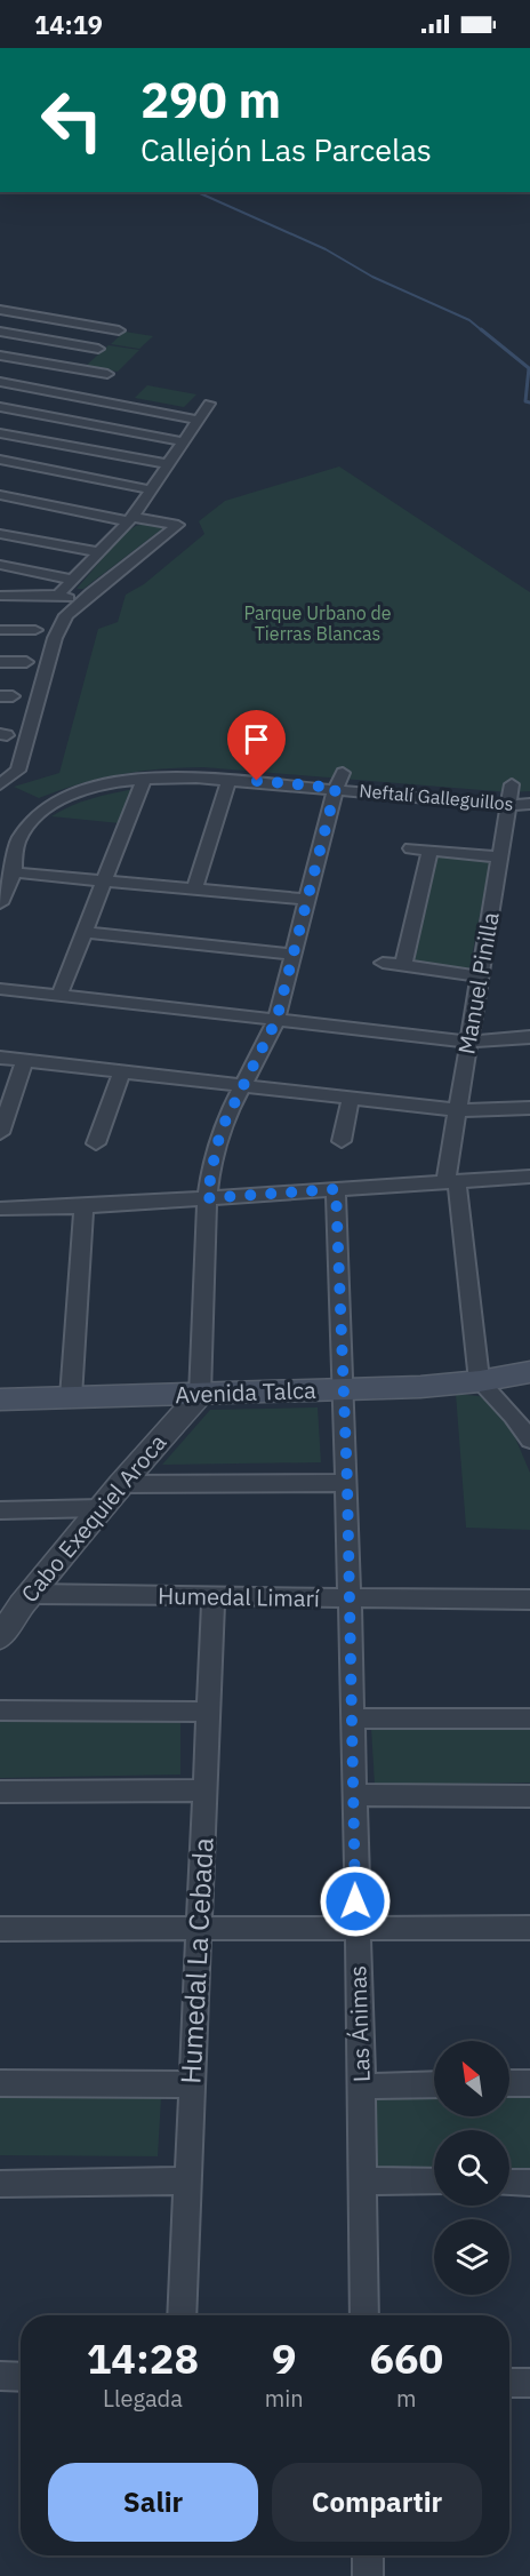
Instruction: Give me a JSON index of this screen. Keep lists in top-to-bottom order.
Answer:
{
  "streets": {
    "main road": ["Avenida Talca"],
    "street": [
      "Neftalí Galleguillos",
      "Manuel Pinilla",
      "Cabo Exequiel Aroca",
      "Humedal Limarí",
      "Humedal La Cebada",
      "Las Ánimas"
    ]
  },
  "crossings": [
    ["Neftalí Galleguillos", "Manuel Pinilla"],
    ["Manuel Pinilla", "Avenida Talca"],
    ["Avenida Talca", "Cabo Exequiel Aroca"],
    ["Avenida Talca", "Las Ánimas"],
    ["Cabo Exequiel Aroca", "Humedal Limarí"],
    ["Humedal Limarí", "Humedal La Cebada"],
    ["Humedal Limarí", "Las Ánimas"]
  ],
  "parks": ["Parque Urbano de Tierras Blancas"],
  "north": "top left",
  "page": {
    "status": "14:19",
    "turn": ["290 m", "Callejón Las Parcelas"],
    "eta": [
      "14:28",
      "Llegada",
      "9",
      "min",
      "660",
      "m"
    ],
    "buttons": ["Salir", "Compartir"]
  }
}
